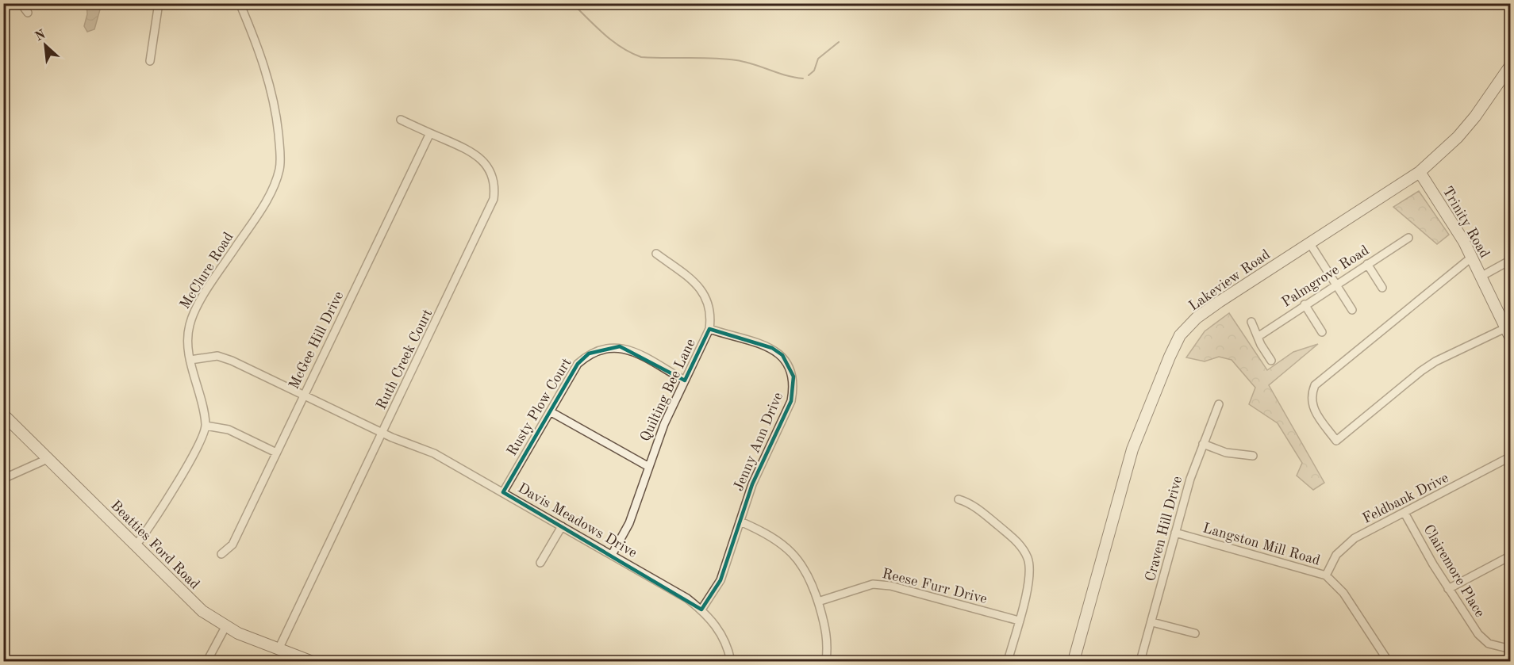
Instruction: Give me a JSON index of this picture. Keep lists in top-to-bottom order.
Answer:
{
  "streets": {
    "main road": ["Trinity Road", "Lakeview Road", "Beatties Ford Road"],
    "street": [
      "McClure Road",
      "Palmgrove Road",
      "McGee Hill Drive",
      "Ruth Creek Court",
      "Quilting Bee Lane",
      "Rusty Plow Court",
      "Jenny Ann Drive",
      "Feldbank Drive",
      "Davis Meadows Drive",
      "Craven Hill Drive",
      "Langston Mill Road",
      "Clairemore Place",
      "Reese Furr Drive"
    ]
  },
  "crossings": [
    ["Trinity Road", "Lakeview Road"],
    ["McClure Road", "Davis Meadows Drive"],
    ["McGee Hill Drive", "Ruth Creek Court"],
    ["McGee Hill Drive", "Davis Meadows Drive"],
    ["Ruth Creek Court", "Davis Meadows Drive"],
    ["Ruth Creek Court", "Beatties Ford Road"],
    ["Quilting Bee Lane", "Rusty Plow Court"],
    ["Quilting Bee Lane", "Jenny Ann Drive"],
    ["Quilting Bee Lane", "Davis Meadows Drive"],
    ["Rusty Plow Court", "Davis Meadows Drive"],
    ["Jenny Ann Drive", "Davis Meadows Drive"],
    ["Feldbank Drive", "Langston Mill Road"],
    ["Feldbank Drive", "Clairemore Place"],
    ["Craven Hill Drive", "Langston Mill Road"]
  ],
  "north": "top left"
}
